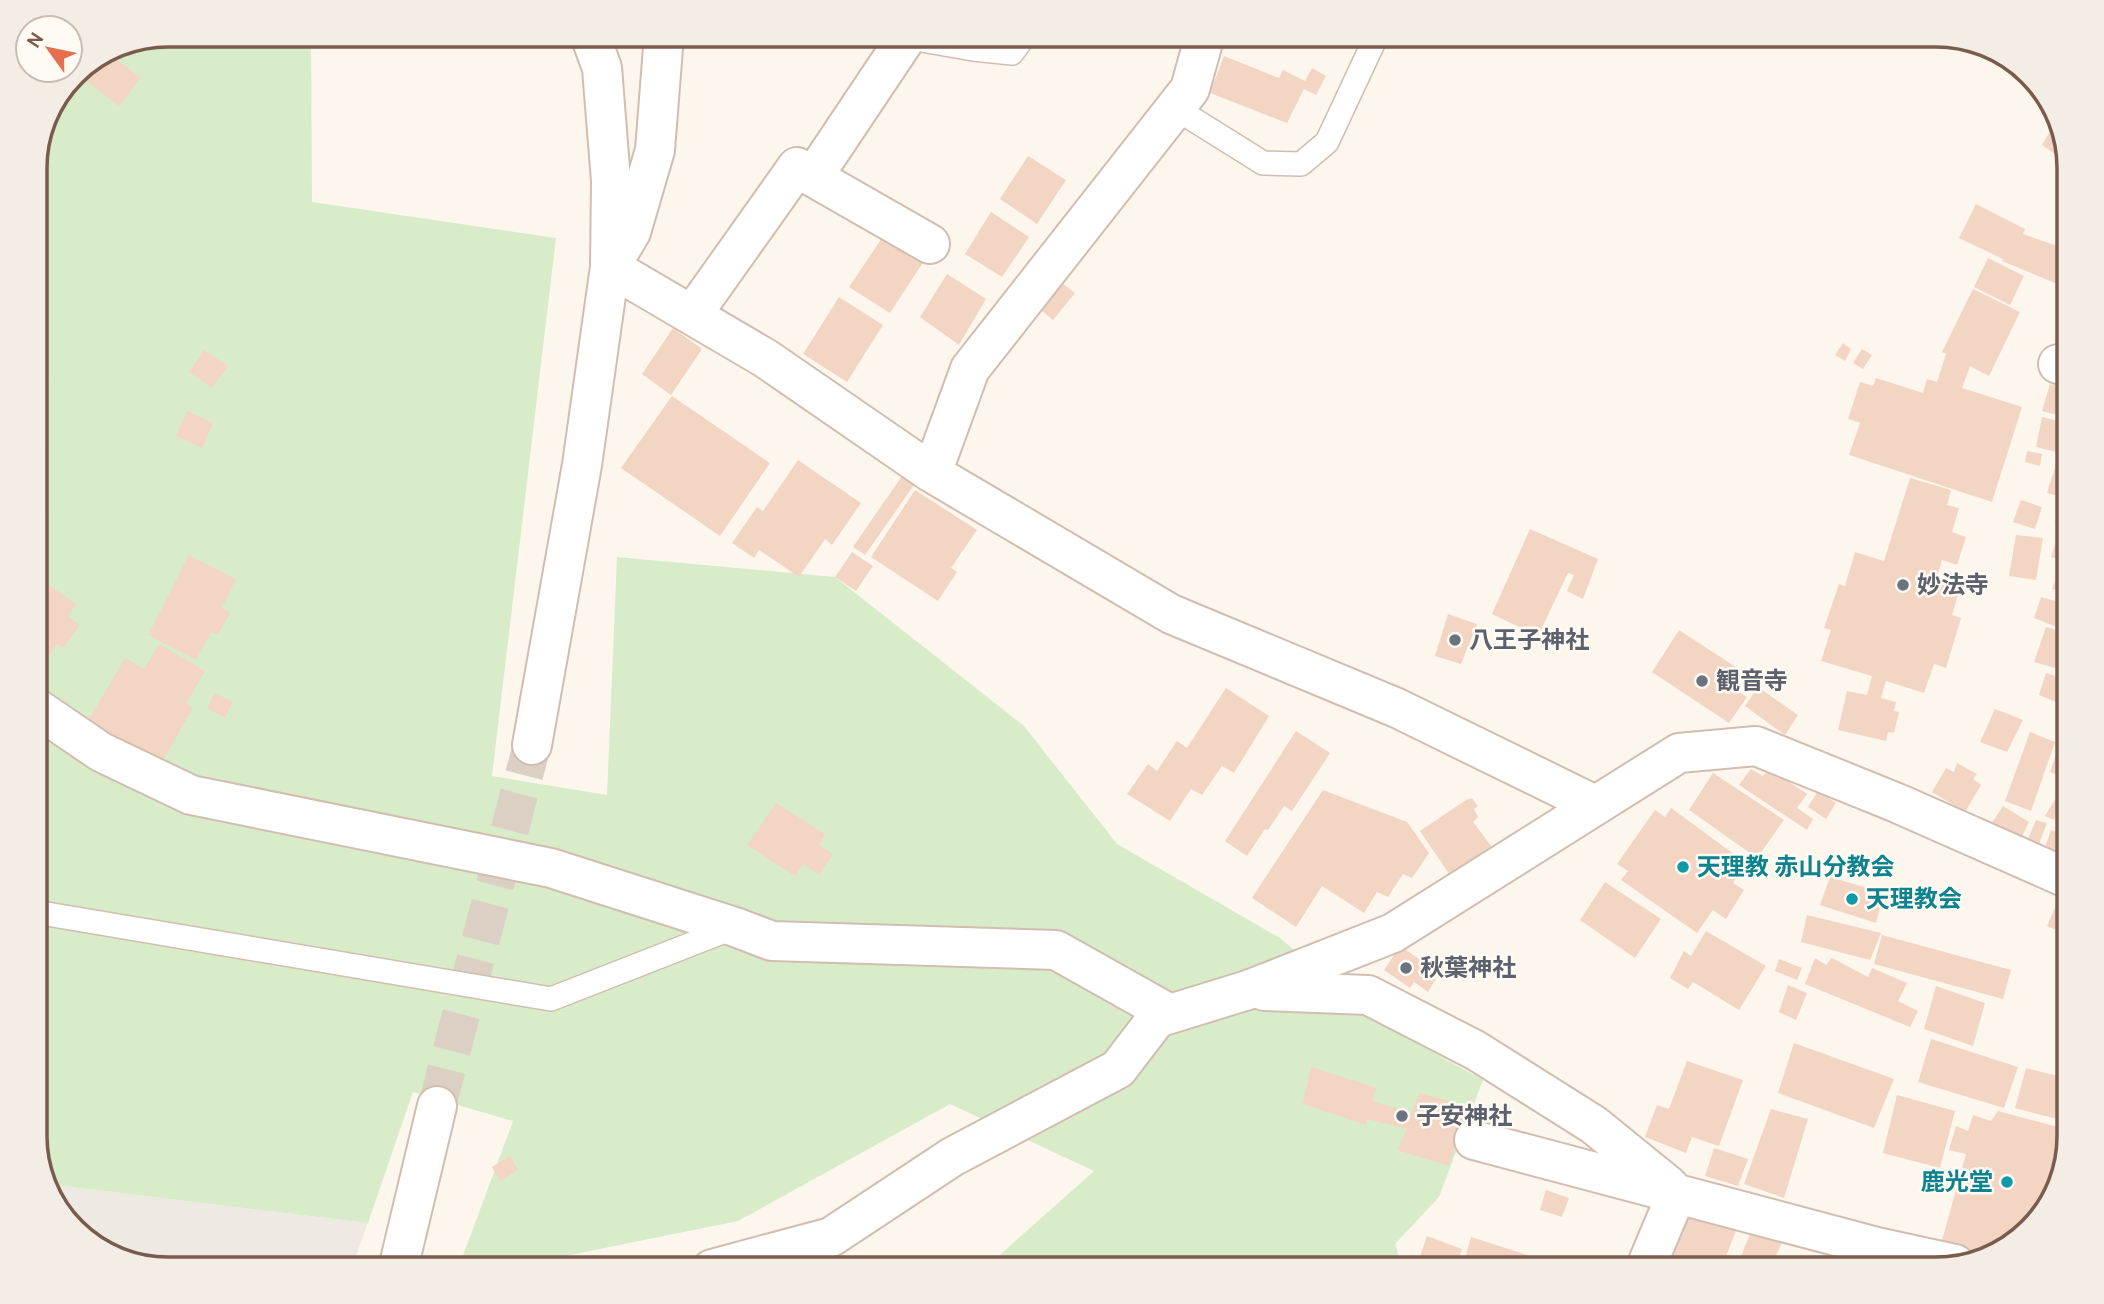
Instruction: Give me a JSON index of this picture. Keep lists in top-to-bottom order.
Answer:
{
  "places": [
    "妙法寺",
    "八王子神社",
    "観音寺",
    "天理教 赤山分教会",
    "天理教会",
    "秋葉神社",
    "子安神社",
    "鹿光堂"
  ],
  "north": "top left"
}
